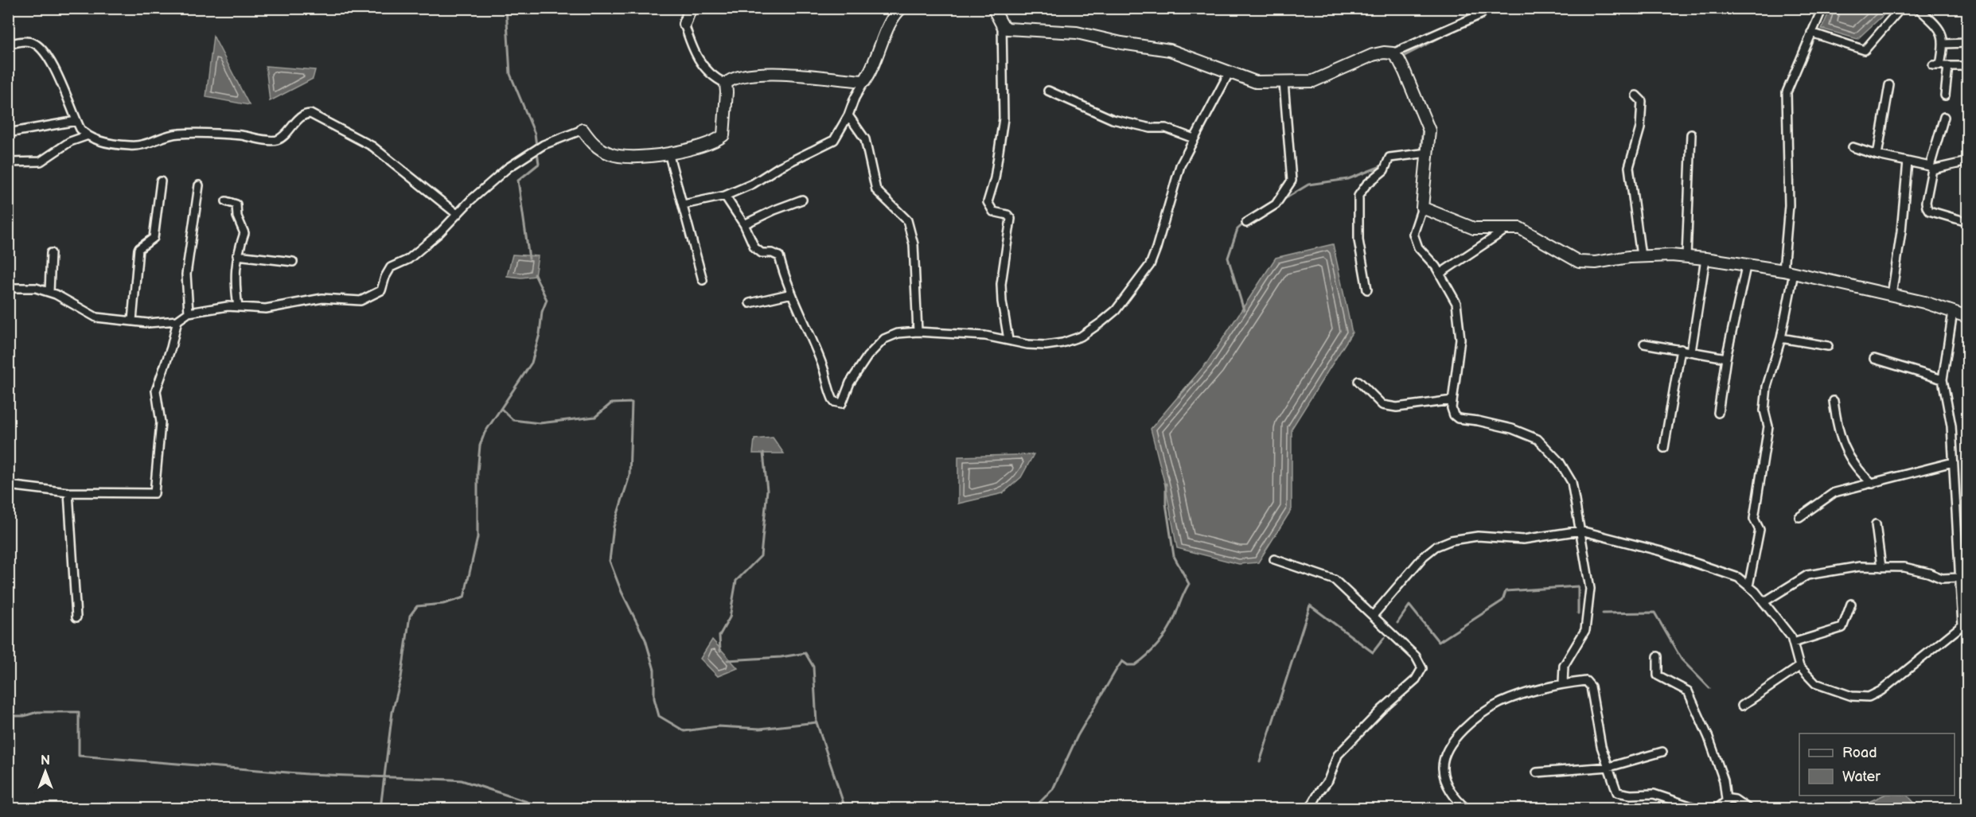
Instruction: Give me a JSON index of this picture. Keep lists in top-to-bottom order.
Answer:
{
  "legend": ["Road", "Water"],
  "north": "top"
}
